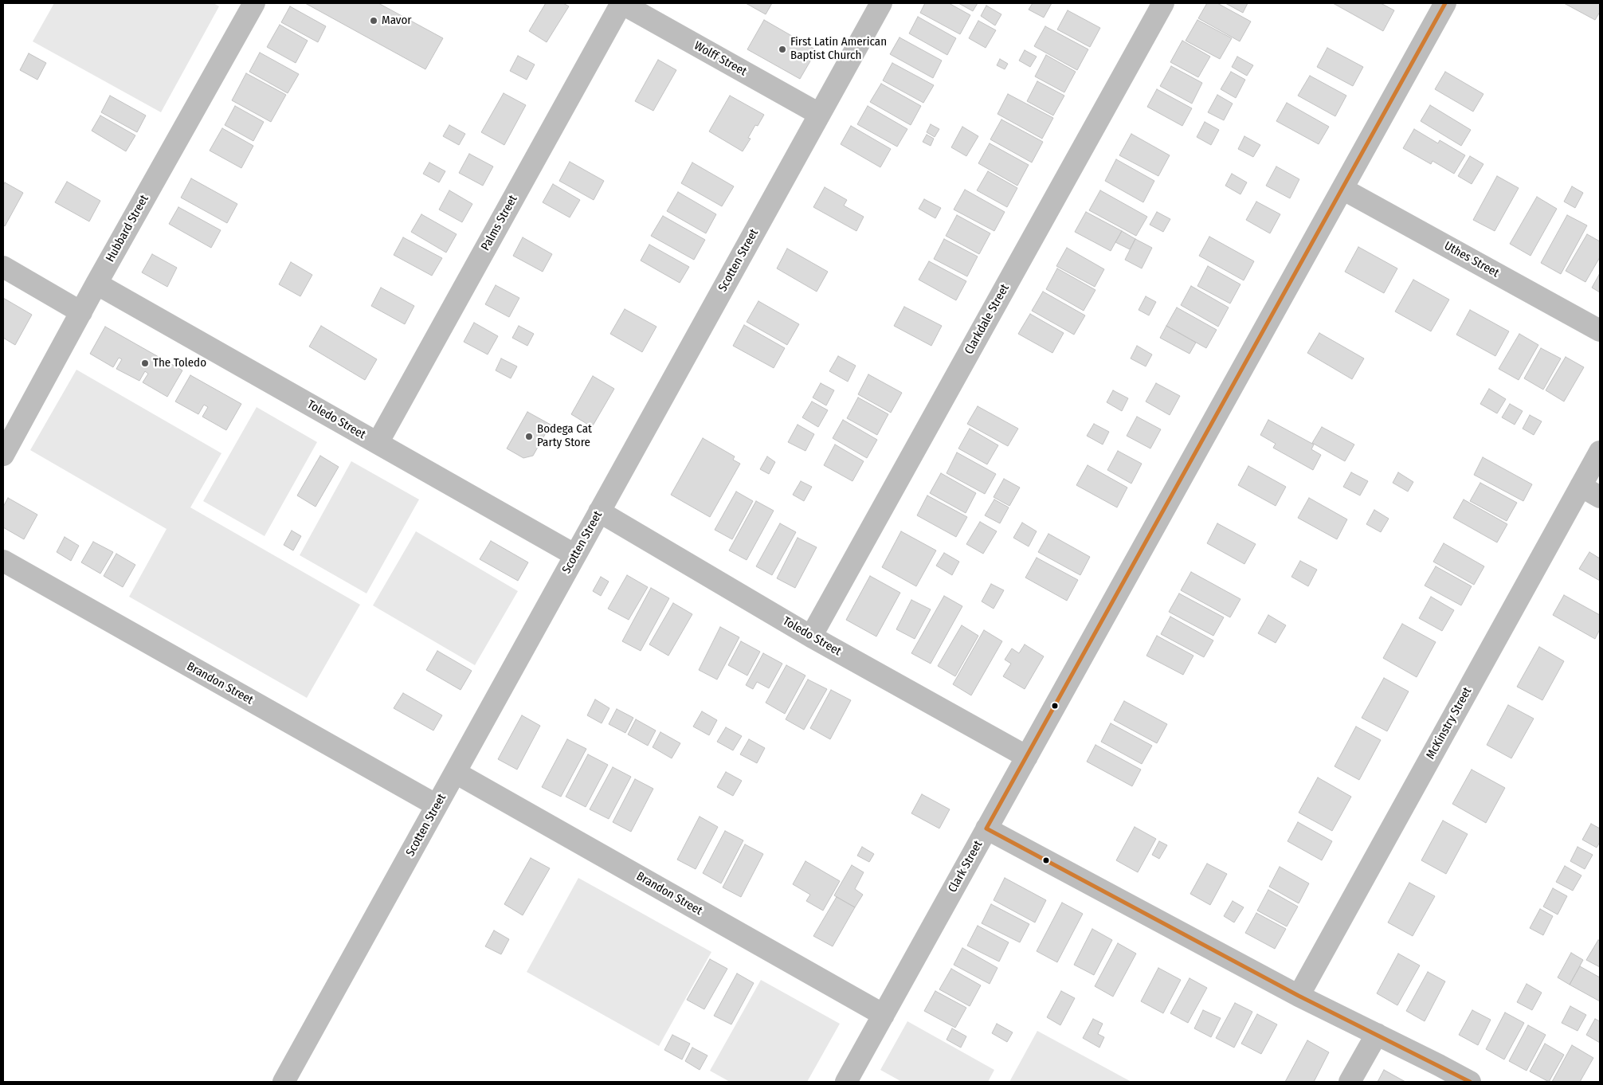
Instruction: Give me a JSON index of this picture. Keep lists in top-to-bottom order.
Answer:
{
  "streets": {
    "street": [
      "Wolff Street",
      "Palms Street",
      "Hubbard Street",
      "Uthes Street",
      "Scotten Street",
      "Clarkdale Street",
      "Toledo Street",
      "Brandon Street",
      "McKinstry Street",
      "Clark Street"
    ]
  },
  "crossings": [
    ["Wolff Street", "Palms Street"],
    ["Wolff Street", "Scotten Street"],
    ["Palms Street", "Toledo Street"],
    ["Hubbard Street", "Toledo Street"],
    ["Uthes Street", "Clark Street"],
    ["Scotten Street", "Toledo Street"],
    ["Scotten Street", "Brandon Street"],
    ["Clarkdale Street", "Toledo Street"],
    ["Toledo Street", "Clark Street"],
    ["Brandon Street", "Clark Street"]
  ],
  "places": [
    "Mavor",
    "First Latin American Baptist Church",
    "The Toledo",
    "Bodega Cat Party Store"
  ]
}
